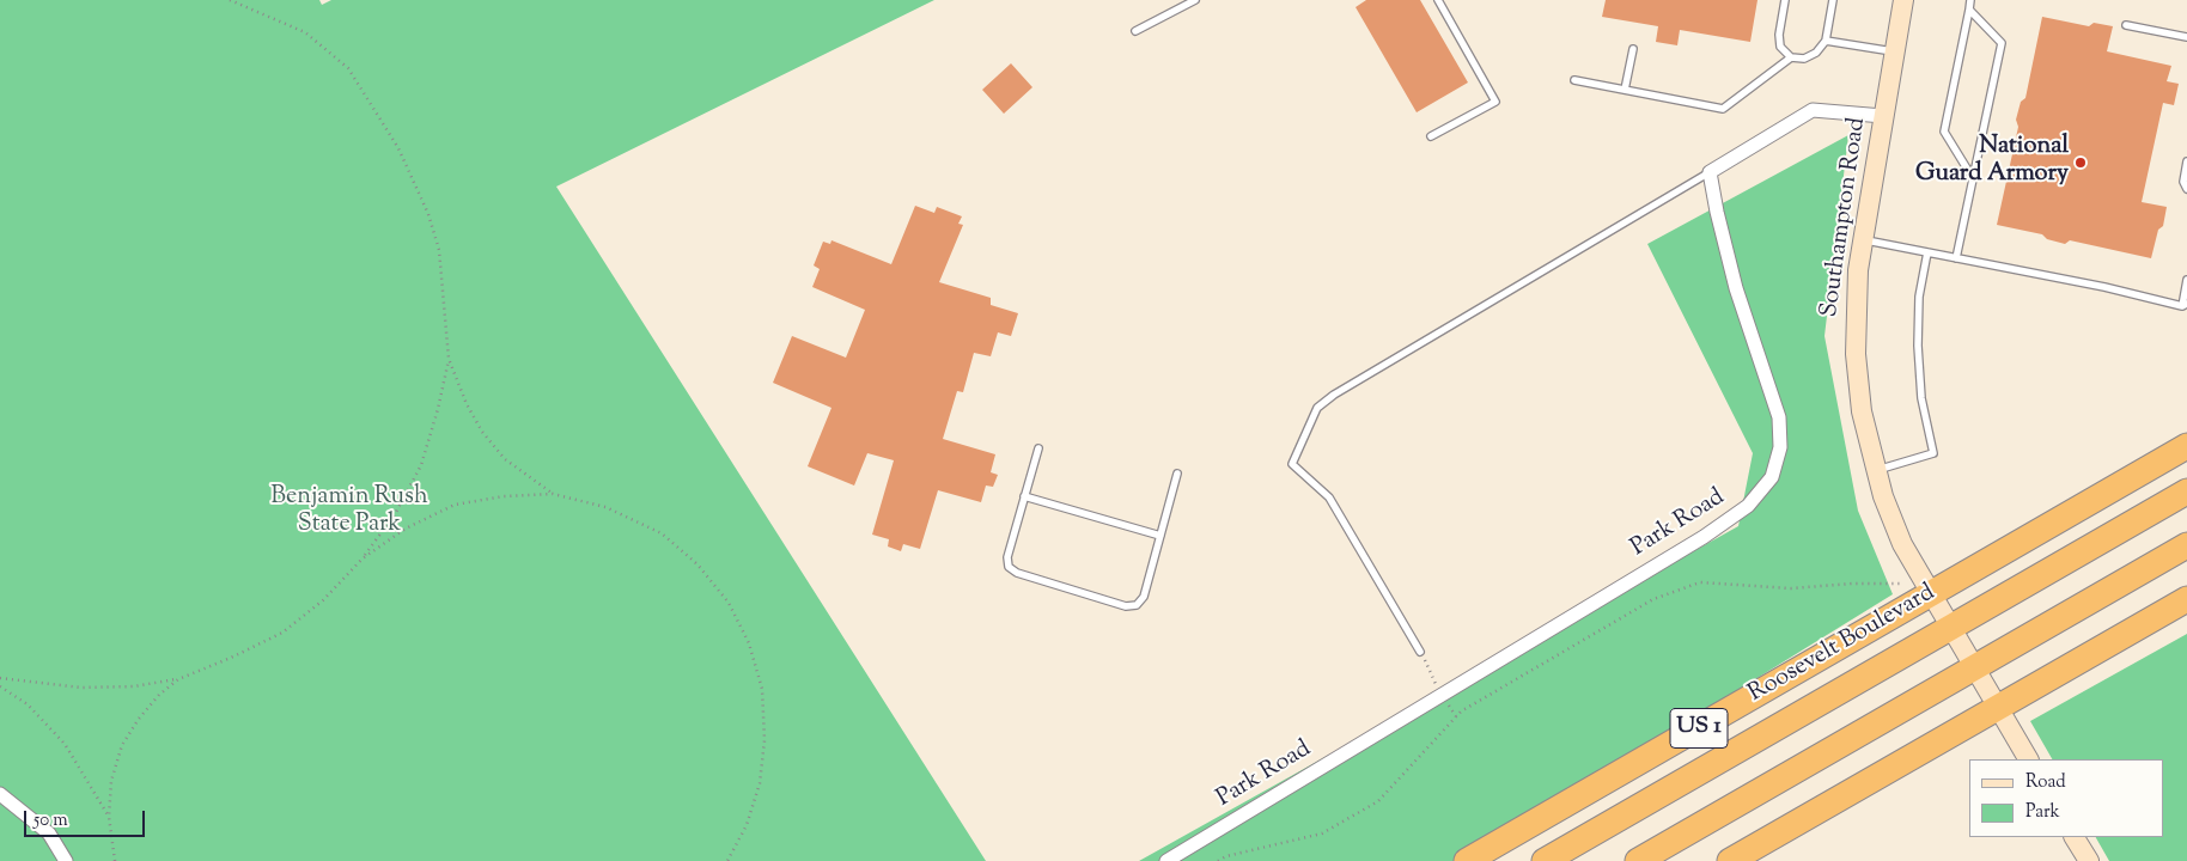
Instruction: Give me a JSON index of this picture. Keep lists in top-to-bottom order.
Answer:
{
  "streets": {
    "highway": ["Roosevelt Boulevard", "US 1"],
    "street": ["Southampton Road", "Park Road"]
  },
  "crossings": [
    ["Southampton Road", "Roosevelt Boulevard"]
  ],
  "parks": ["Benjamin Rush State Park"],
  "places": ["National Guard Armory"],
  "legend": ["Road", "Park"],
  "scale_bar": "50 m"
}
